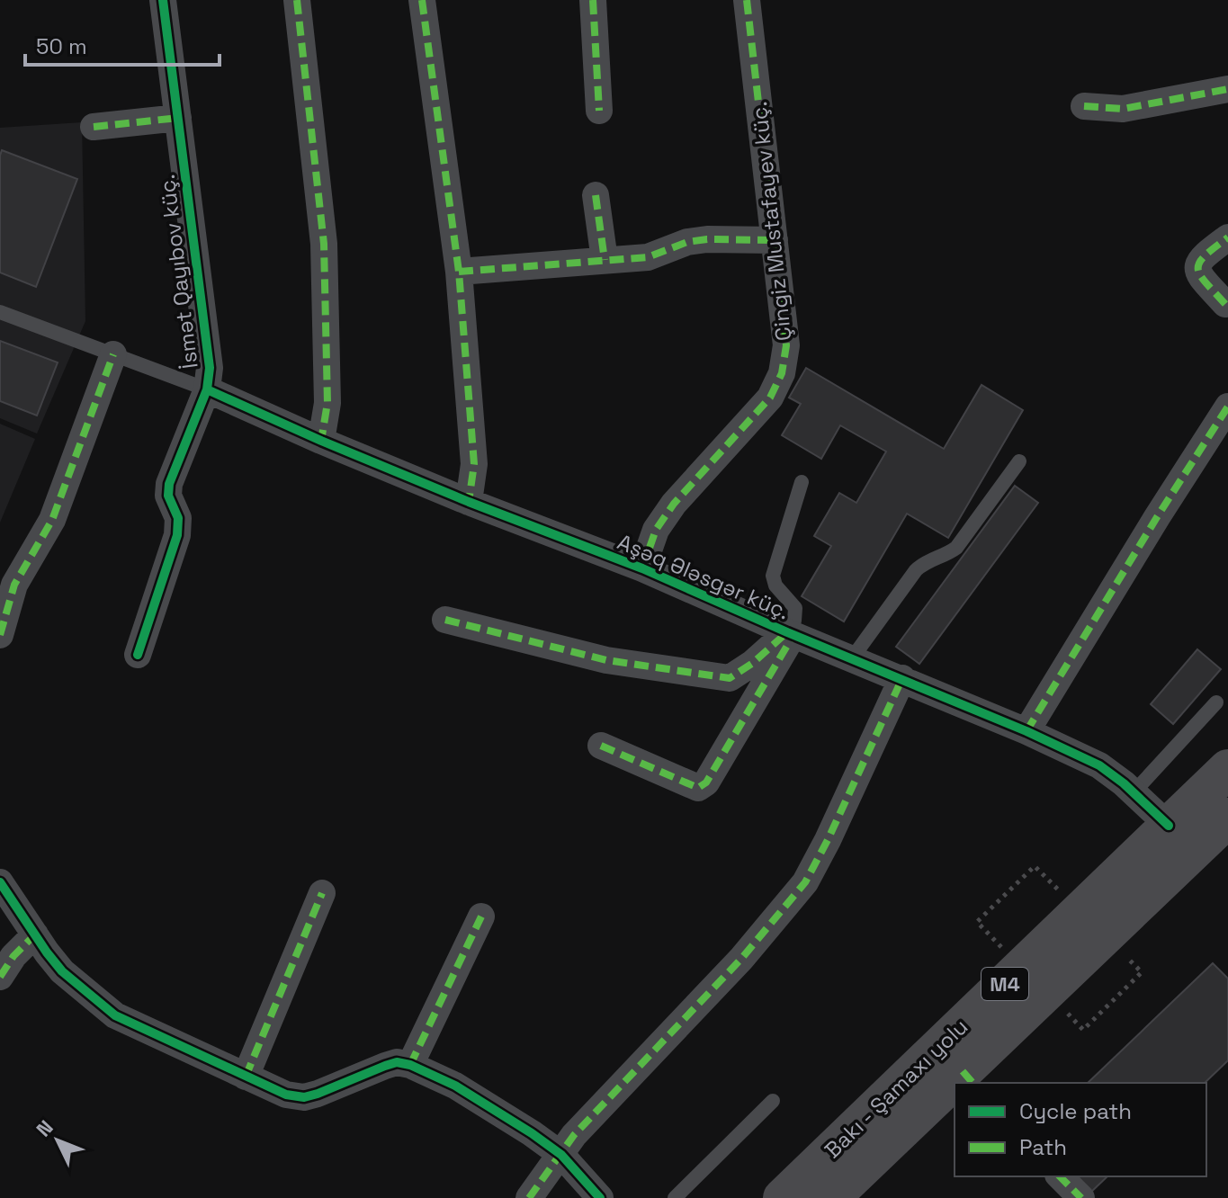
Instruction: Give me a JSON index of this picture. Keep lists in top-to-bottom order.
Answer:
{
  "streets": {
    "highway": ["M4", "Bakı - Şamaxı yolu"],
    "street": ["Çingiz Mustafayev küç.", "İsmət Qayıbov küç.", "Aşəq Ələsgər küç."]
  },
  "crossings": [
    ["Çingiz Mustafayev küç.", "Aşəq Ələsgər küç."],
    ["İsmət Qayıbov küç.", "Aşəq Ələsgər küç."],
    ["Aşəq Ələsgər küç.", "Bakı - Şamaxı yolu"]
  ],
  "legend": ["Cycle path", "Path"],
  "scale_bar": "50 m",
  "north": "top left"
}
